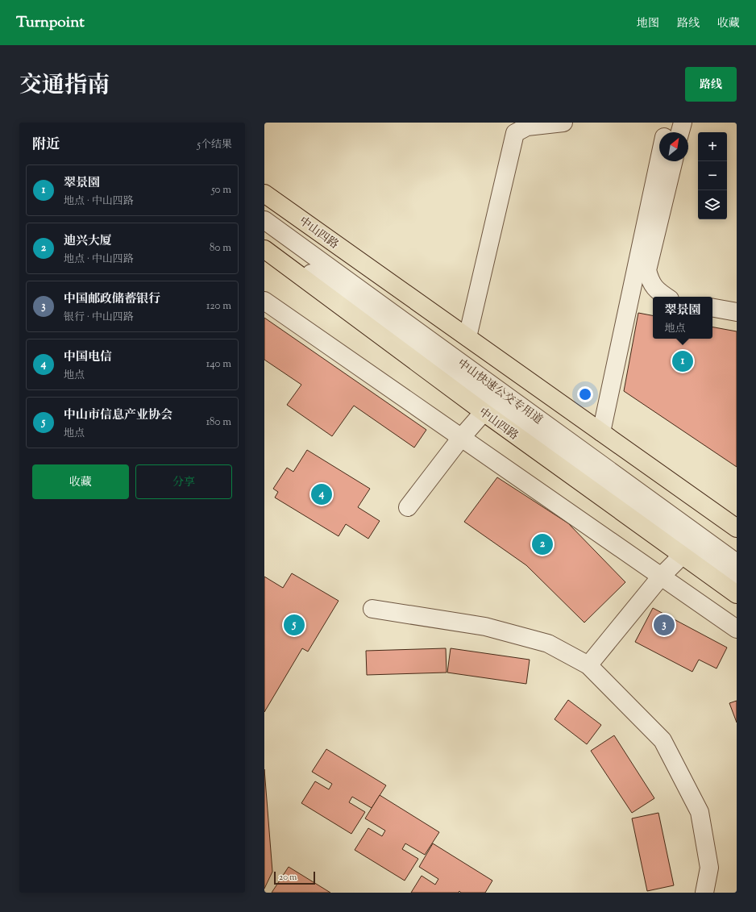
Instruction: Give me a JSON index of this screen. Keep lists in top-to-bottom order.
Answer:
{
  "streets": {
    "main road": ["中山四路"],
    "street": ["中山快速公交专用道"]
  },
  "scale_bar": "20 m",
  "north": "top right",
  "page": {
    "header": "Turnpoint",
    "nav": ["地图", "路线", "收藏"],
    "title": "交通指南",
    "buttons": [
      "路线",
      ["收藏", "分享"]
    ],
    "heading": ["附近", "5个结果"],
    "map_buttons": ["+", "−"],
    "list": [
      {
        "mark": "1",
        "name": "翠景園",
        "note": "地点 · 中山四路",
        "value": "50 m"
      },
      {
        "mark": "2",
        "name": "迪兴大厦",
        "note": "地点 · 中山四路",
        "value": "80 m"
      },
      {
        "mark": "3",
        "name": "中国邮政储蓄银行",
        "note": "银行 · 中山四路",
        "value": "120 m"
      },
      {
        "mark": "4",
        "name": "中国电信",
        "note": "地点",
        "value": "140 m"
      },
      {
        "mark": "5",
        "name": "中山市信息产业协会",
        "note": "地点",
        "value": "180 m"
      }
    ],
    "popup": ["翠景園", "地点"],
    "pins": [
      "1",
      "4",
      "2",
      "3",
      "5"
    ],
    "scale": "20 m"
  }
}
